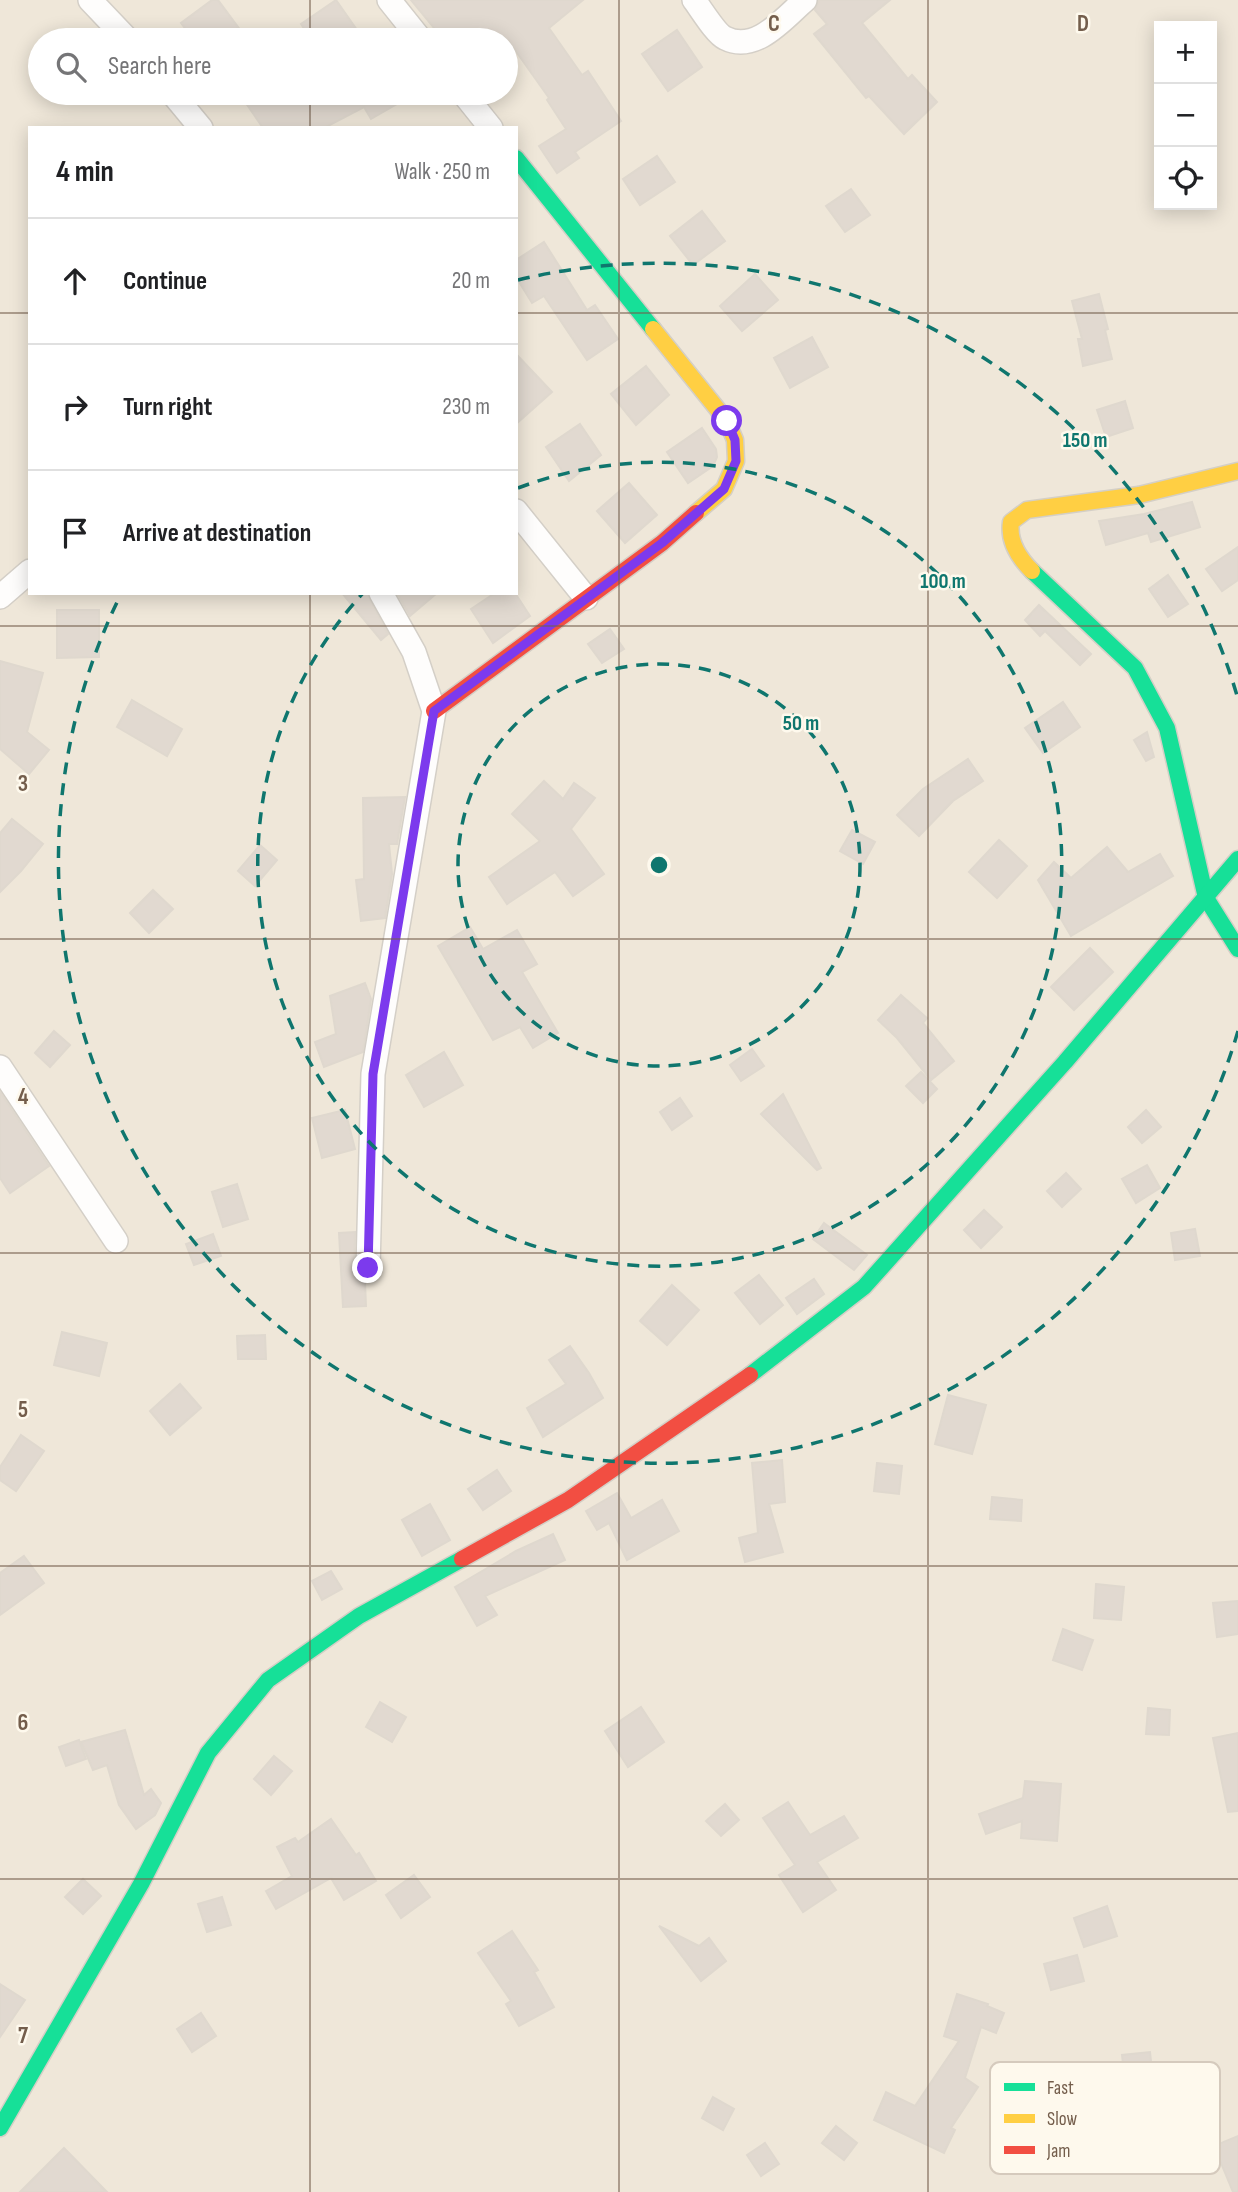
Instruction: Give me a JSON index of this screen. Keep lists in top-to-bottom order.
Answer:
{
  "legend": ["Fast", "Slow", "Jam"],
  "page": {
    "map_buttons": ["+", "−"],
    "search": "Search here",
    "heading": ["4 min", "Walk · 250 m"],
    "list": [
      ["Continue", "20 m"],
      ["Turn right", "230 m"],
      "Arrive at destination"
    ]
  },
  "grid": {
    "columns": ["C", "D"],
    "rows": [
      "3",
      "4",
      "5",
      "6",
      "7"
    ]
  },
  "rings": ["150 m", "100 m", "50 m"]
}
